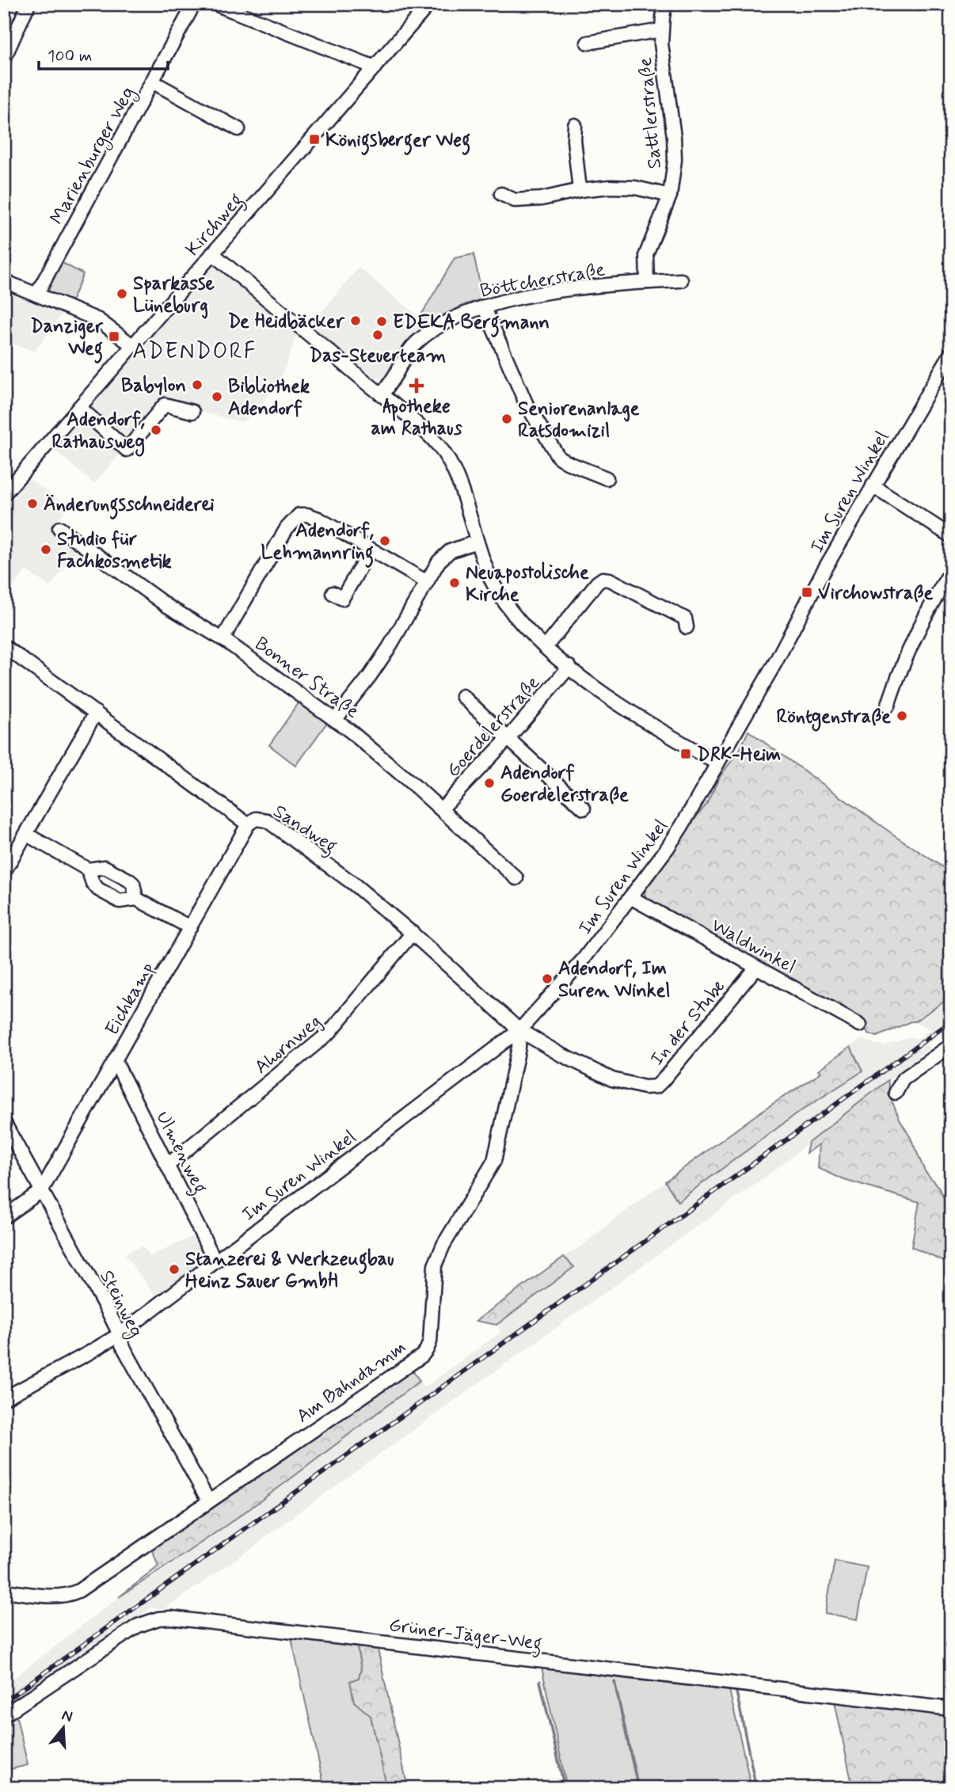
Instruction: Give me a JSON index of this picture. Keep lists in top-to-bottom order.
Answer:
{
  "streets": {
    "street": [
      "Sattlerstraße",
      "Marienburger Weg",
      "Kirchweg",
      "Böttcherstraße",
      "Im Suren Winkel",
      "Bonner Straße",
      "Goerdelerstraße",
      "Sandweg",
      "Waldwinkel",
      "Eichkamp",
      "In der Stube",
      "Ahornweg",
      "Ulmenweg",
      "Steinweg",
      "Am Bahndamm",
      "Grüner-Jäger-Weg"
    ]
  },
  "crossings": [
    ["Sattlerstraße", "Böttcherstraße"],
    ["Im Suren Winkel", "Sandweg"],
    ["Im Suren Winkel", "Waldwinkel"],
    ["Im Suren Winkel", "In der Stube"],
    ["Im Suren Winkel", "Ulmenweg"],
    ["Im Suren Winkel", "Steinweg"],
    ["Im Suren Winkel", "Am Bahndamm"],
    ["Bonner Straße", "Goerdelerstraße"],
    ["Sandweg", "Eichkamp"],
    ["Sandweg", "In der Stube"],
    ["Sandweg", "Ahornweg"],
    ["Sandweg", "Am Bahndamm"],
    ["Waldwinkel", "In der Stube"],
    ["Eichkamp", "Ulmenweg"],
    ["Eichkamp", "Steinweg"],
    ["In der Stube", "Am Bahndamm"],
    ["Ahornweg", "Ulmenweg"],
    ["Steinweg", "Am Bahndamm"]
  ],
  "districts": ["ADENDORF"],
  "places": {
    "transit": [
      "Königsberger Weg",
      "Danziger Weg",
      "Virchowstraße",
      "DRK-Heim"
    ],
    "other": [
      "Sparkasse Lüneburg",
      "De Heidbäcker",
      "EDEKA Bergmann",
      "Das-Steuerteam",
      "Babylon",
      "Bibliothek Adendorf",
      "Seniorenanlage Ratsdomizil",
      "Adendorf, Rathausweg",
      "Änderungsschneiderei",
      "Adendorf, Lehmannring",
      "Studio für Fachkosmetik",
      "Neuapostolische Kirche",
      "Röntgenstraße",
      "Adendorf Goerdelerstraße",
      "Adendorf, Im Suren Winkel",
      "Stanzerei & Werkzeugbau Heinz Sauer GmbH"
    ],
    "health": ["Apotheke am Rathaus"]
  },
  "scale_bar": "100 m",
  "north": "top"
}
